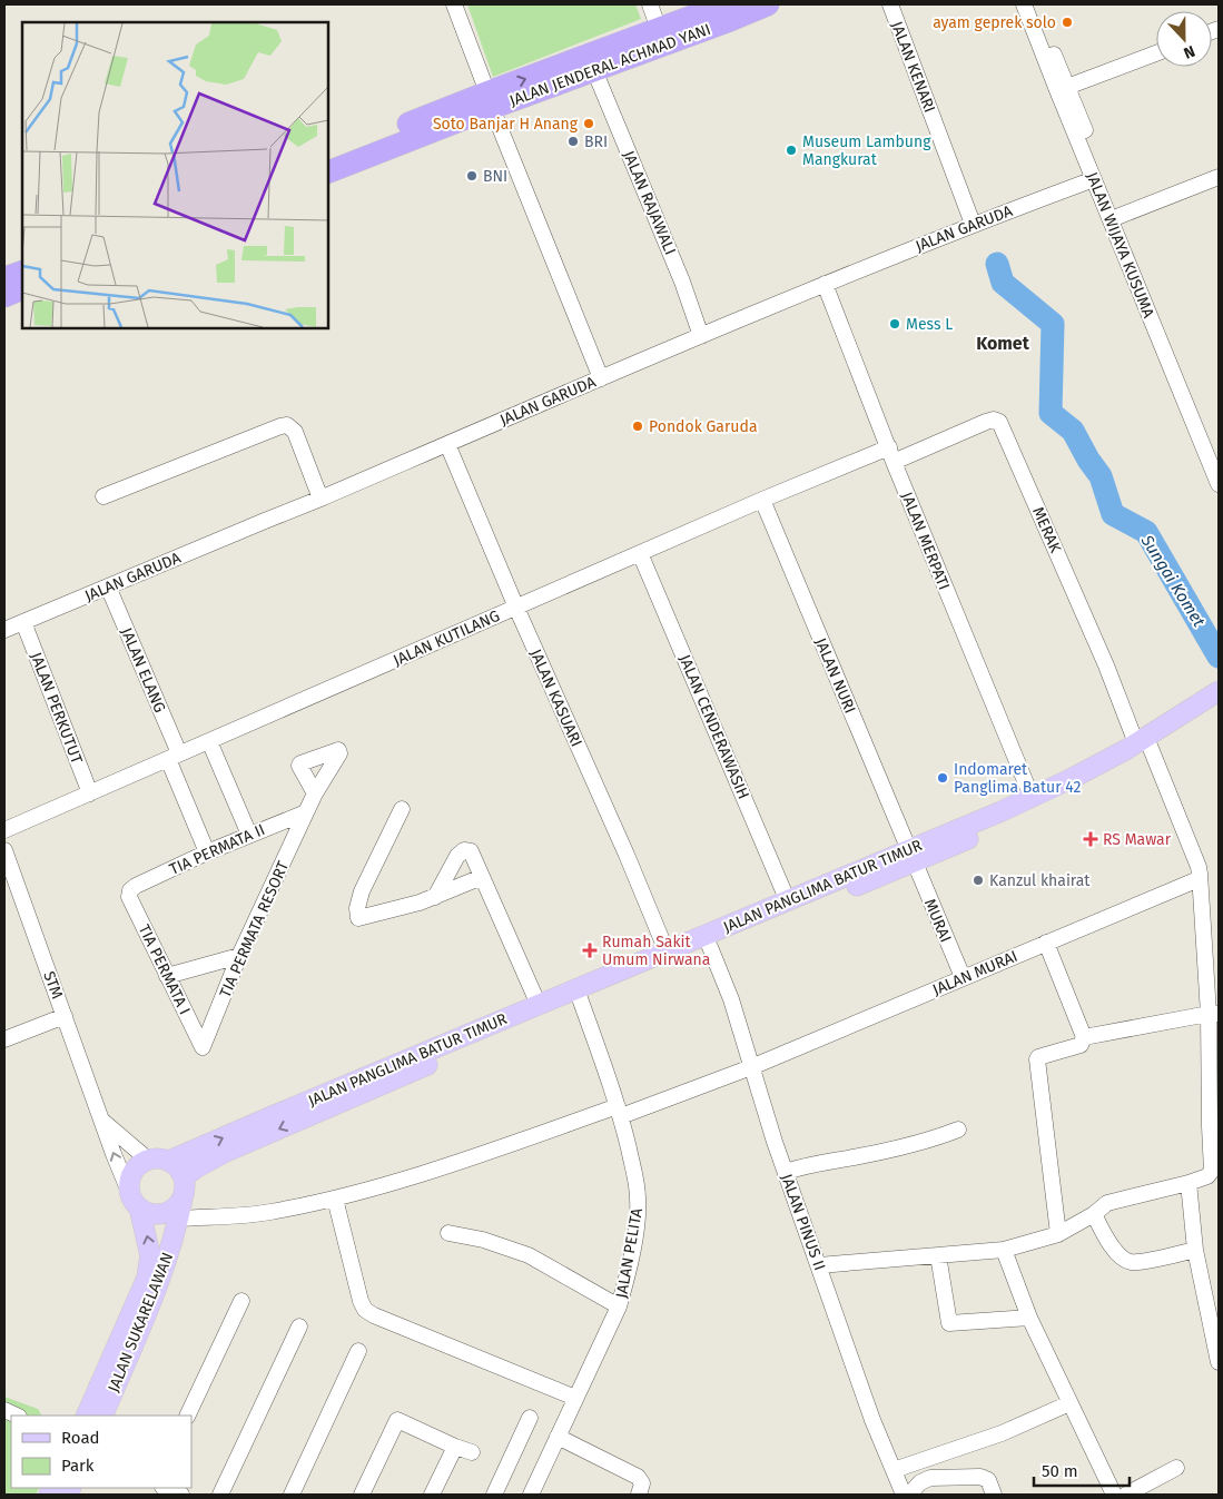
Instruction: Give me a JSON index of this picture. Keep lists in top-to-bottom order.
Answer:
{
  "streets": {
    "highway": ["JALAN JENDERAL ACHMAD YANI"],
    "main road": ["JALAN PANGLIMA BATUR TIMUR", "JALAN SUKARELAWAN"],
    "street": [
      "JALAN KENARI",
      "JALAN RAJAWALI",
      "JALAN GARUDA",
      "JALAN WIJAYA KUSUMA",
      "MERAK",
      "JALAN MERPATI",
      "JALAN KUTILANG",
      "JALAN ELANG",
      "JALAN NURI",
      "JALAN KASUARI",
      "JALAN PERKUTUT",
      "JALAN CENDERAWASIH",
      "TIA PERMATA II",
      "MURAI",
      "TIA PERMATA RESORT",
      "TIA PERMATA I",
      "JALAN MURAI",
      "STM",
      "JALAN PINUS II",
      "JALAN PELITA"
    ]
  },
  "crossings": [
    ["JALAN JENDERAL ACHMAD YANI", "JALAN RAJAWALI"],
    ["JALAN KENARI", "JALAN GARUDA"],
    ["JALAN RAJAWALI", "JALAN GARUDA"],
    ["JALAN GARUDA", "JALAN WIJAYA KUSUMA"],
    ["JALAN GARUDA", "JALAN MERPATI"],
    ["JALAN GARUDA", "JALAN ELANG"],
    ["JALAN GARUDA", "JALAN KASUARI"],
    ["JALAN GARUDA", "JALAN PERKUTUT"],
    ["MERAK", "JALAN MERPATI"],
    ["MERAK", "JALAN KUTILANG"],
    ["MERAK", "JALAN PANGLIMA BATUR TIMUR"],
    ["JALAN MERPATI", "JALAN KUTILANG"],
    ["JALAN MERPATI", "JALAN PANGLIMA BATUR TIMUR"],
    ["JALAN KUTILANG", "JALAN ELANG"],
    ["JALAN KUTILANG", "JALAN NURI"],
    ["JALAN KUTILANG", "JALAN KASUARI"],
    ["JALAN KUTILANG", "JALAN PERKUTUT"],
    ["JALAN KUTILANG", "JALAN CENDERAWASIH"],
    ["JALAN ELANG", "TIA PERMATA II"],
    ["JALAN NURI", "JALAN PANGLIMA BATUR TIMUR"],
    ["JALAN NURI", "MURAI"],
    ["JALAN KASUARI", "JALAN PANGLIMA BATUR TIMUR"],
    ["JALAN CENDERAWASIH", "JALAN PANGLIMA BATUR TIMUR"],
    ["TIA PERMATA II", "TIA PERMATA RESORT"],
    ["TIA PERMATA II", "TIA PERMATA I"],
    ["JALAN PANGLIMA BATUR TIMUR", "MURAI"],
    ["JALAN PANGLIMA BATUR TIMUR", "STM"],
    ["JALAN PANGLIMA BATUR TIMUR", "JALAN PINUS II"],
    ["JALAN PANGLIMA BATUR TIMUR", "JALAN PELITA"],
    ["JALAN PANGLIMA BATUR TIMUR", "JALAN SUKARELAWAN"],
    ["MURAI", "JALAN MURAI"],
    ["TIA PERMATA RESORT", "TIA PERMATA I"],
    ["JALAN MURAI", "JALAN PINUS II"],
    ["JALAN MURAI", "JALAN PELITA"],
    ["JALAN MURAI", "JALAN SUKARELAWAN"],
    ["STM", "JALAN SUKARELAWAN"]
  ],
  "districts": ["Komet"],
  "water": ["Sungai Komet"],
  "places": {
    "other": [
      "ayam geprek solo",
      "Soto Banjar H Anang",
      "BRI",
      "Museum Lambung Mangkurat",
      "BNI",
      "Mess L",
      "Pondok Garuda",
      "Indomaret Panglima Batur 42",
      "Kanzul khairat"
    ],
    "health": ["RS Mawar", "Rumah Sakit Umum Nirwana"]
  },
  "legend": ["Road", "Park"],
  "scale_bar": "50 m",
  "north": "bottom"
}
